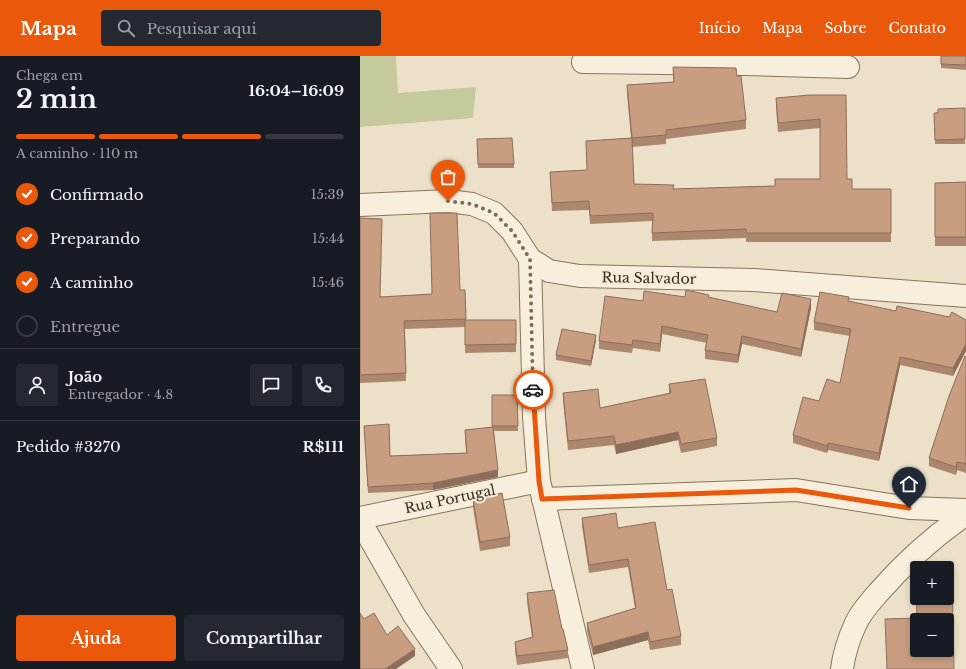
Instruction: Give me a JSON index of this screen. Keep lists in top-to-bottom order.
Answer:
{
  "streets": {
    "street": ["Rua Salvador", "Rua Portugal"]
  },
  "page": {
    "header": "Mapa",
    "search": "Pesquisar aqui",
    "nav": [
      "Início",
      "Mapa",
      "Sobre",
      "Contato"
    ],
    "heading": ["2 min", "Chega em", "16:04–16:09"],
    "panel": [
      "João",
      "Entregador · 4.8",
      "Pedido #3270",
      "R$111"
    ],
    "bar": "A caminho · 110 m",
    "list": [
      ["Confirmado", "15:39"],
      ["Preparando", "15:44"],
      ["A caminho", "15:46"],
      "Entregue"
    ],
    "map_buttons": ["+", "−"],
    "buttons": ["Ajuda", "Compartilhar"]
  }
}
